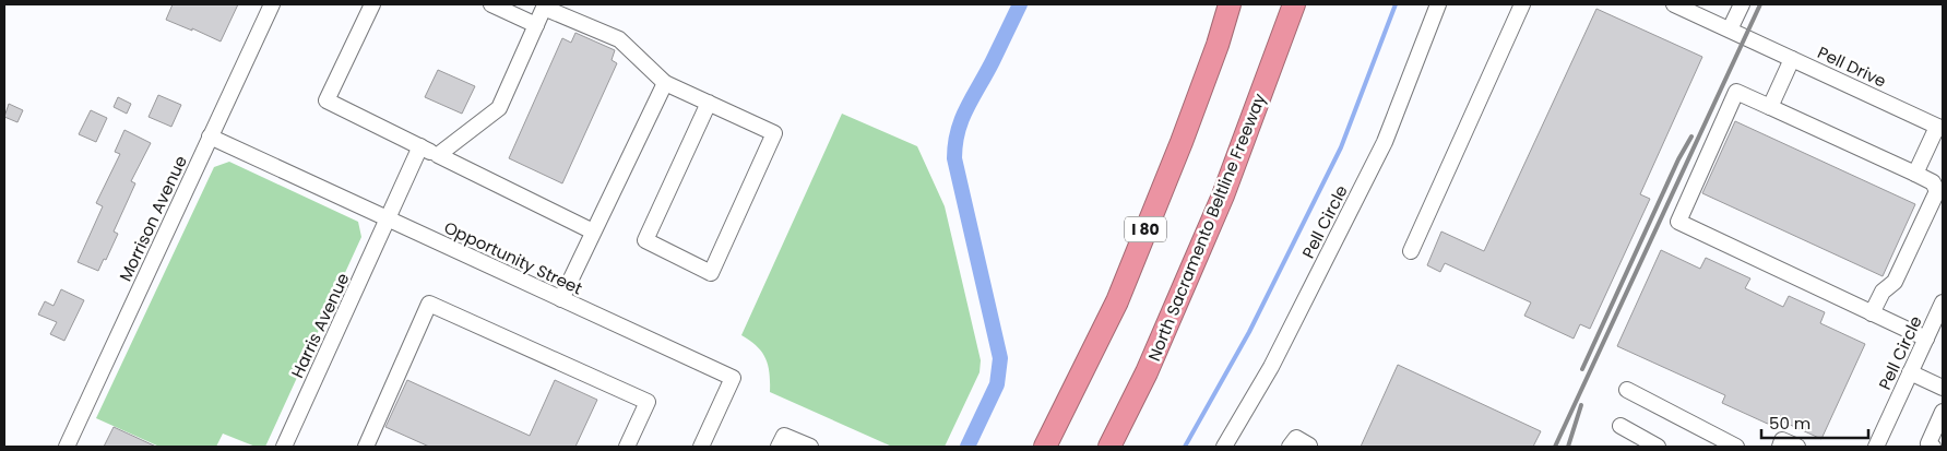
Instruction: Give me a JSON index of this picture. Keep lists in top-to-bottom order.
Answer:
{
  "streets": {
    "highway": ["North Sacramento Beltline Freeway", "I 80"],
    "street": [
      "Pell Drive",
      "Morrison Avenue",
      "Pell Circle",
      "Opportunity Street",
      "Harris Avenue"
    ]
  },
  "crossings": [
    ["Morrison Avenue", "Opportunity Street"],
    ["Opportunity Street", "Harris Avenue"]
  ],
  "scale_bar": "50 m"
}
